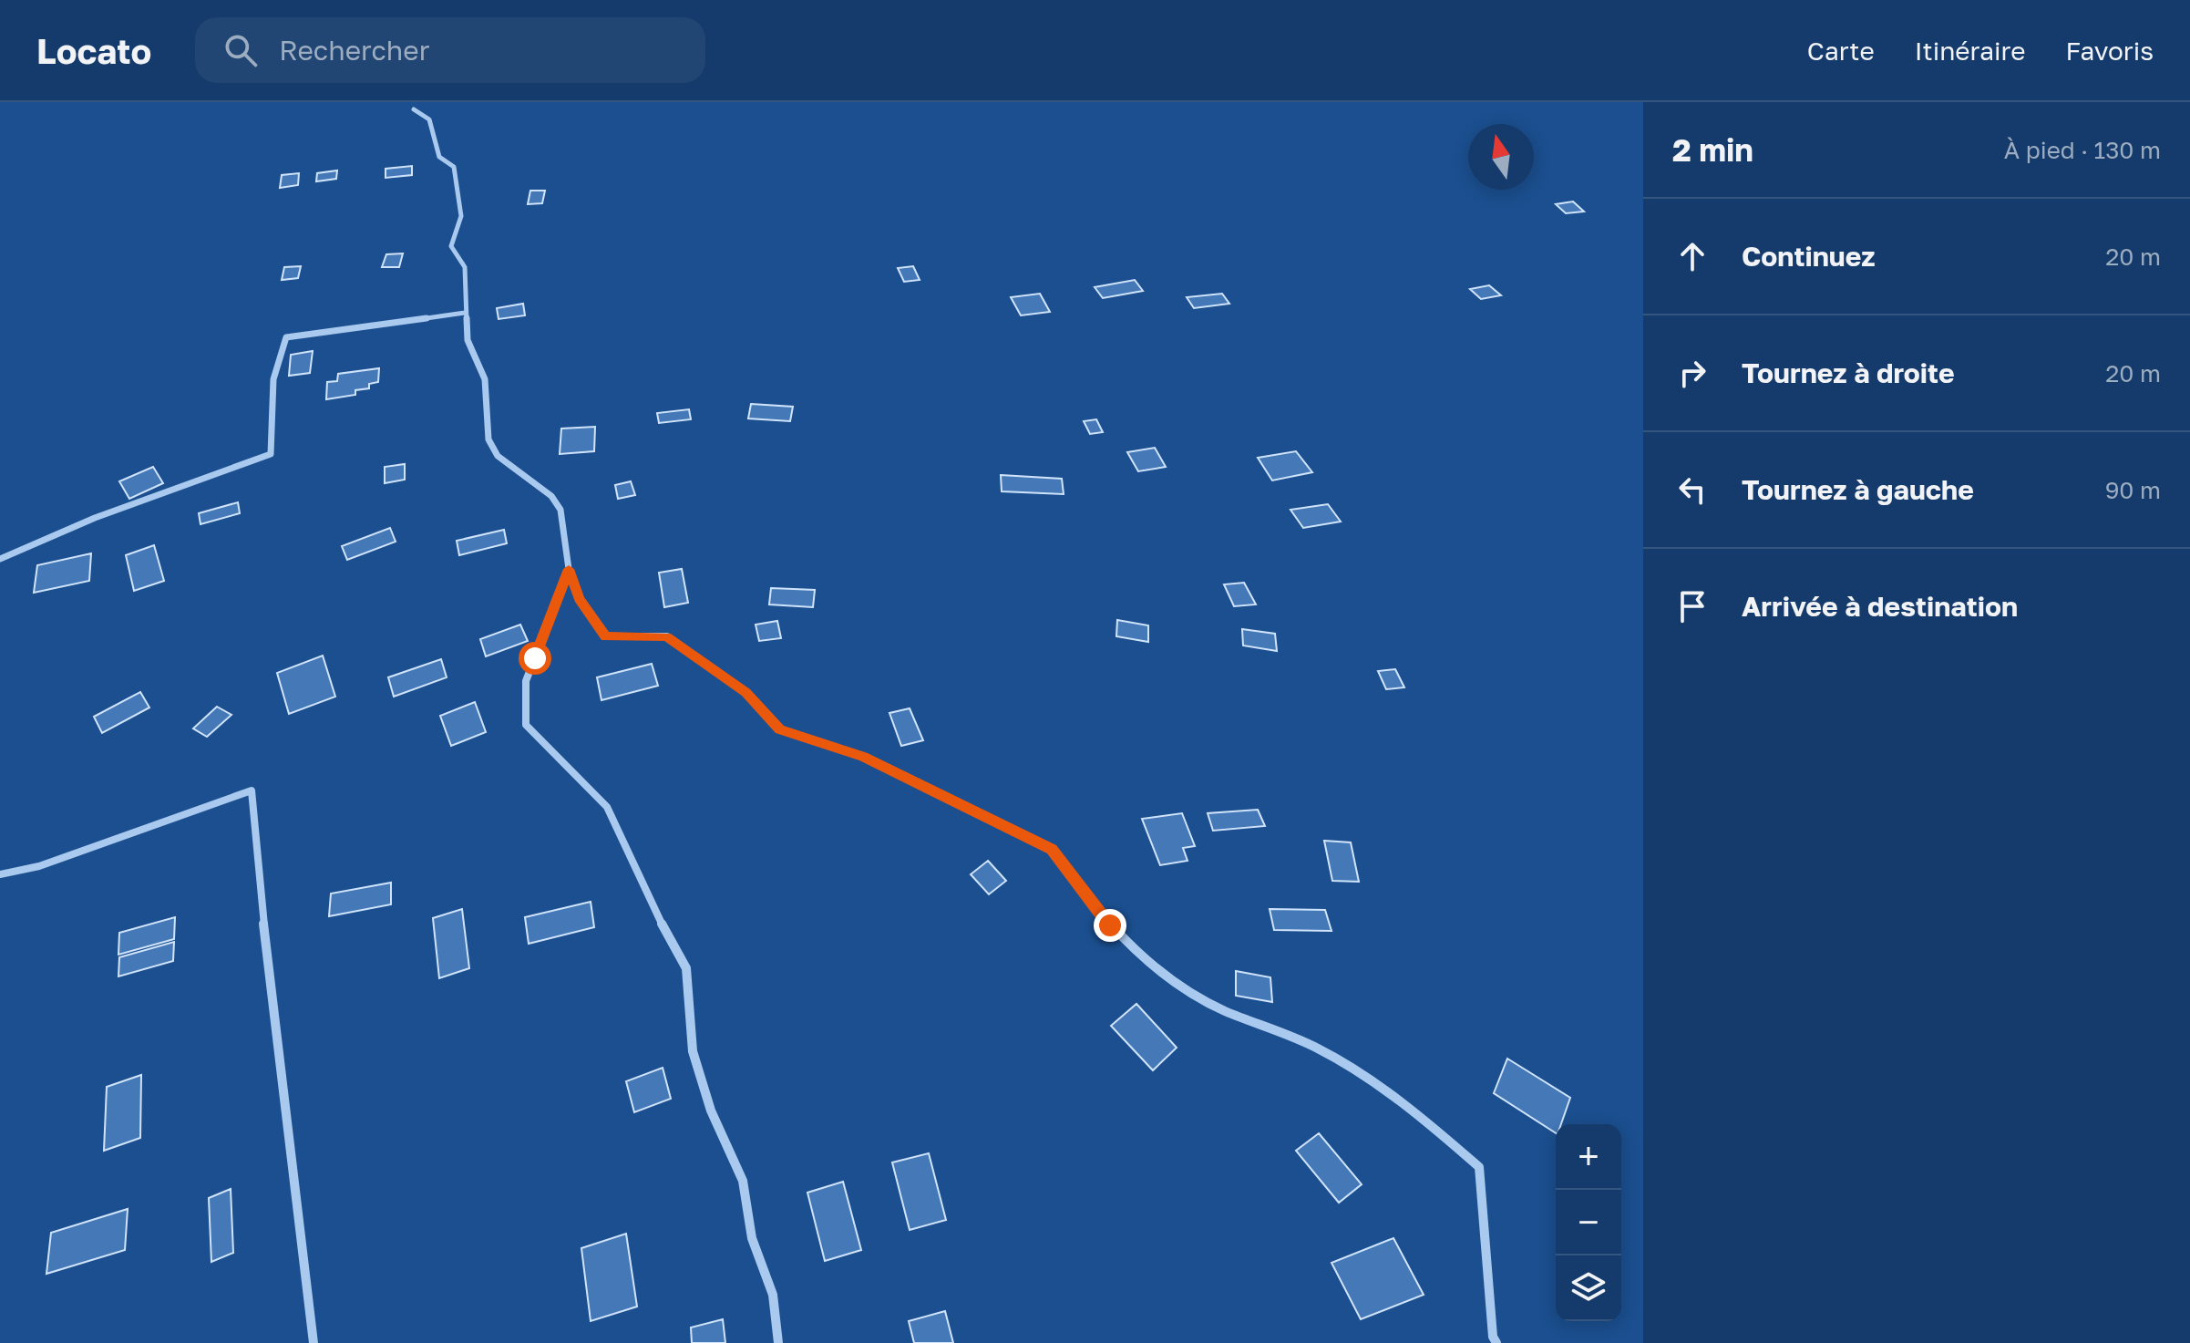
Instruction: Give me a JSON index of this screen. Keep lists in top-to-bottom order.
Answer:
{
  "north": "top",
  "page": {
    "header": "Locato",
    "search": "Rechercher",
    "nav": ["Carte", "Itinéraire", "Favoris"],
    "heading": ["2 min", "À pied · 130 m"],
    "list": [
      ["Continuez", "20 m"],
      ["Tournez à droite", "20 m"],
      ["Tournez à gauche", "90 m"],
      "Arrivée à destination"
    ],
    "map_buttons": ["+", "−"]
  }
}
